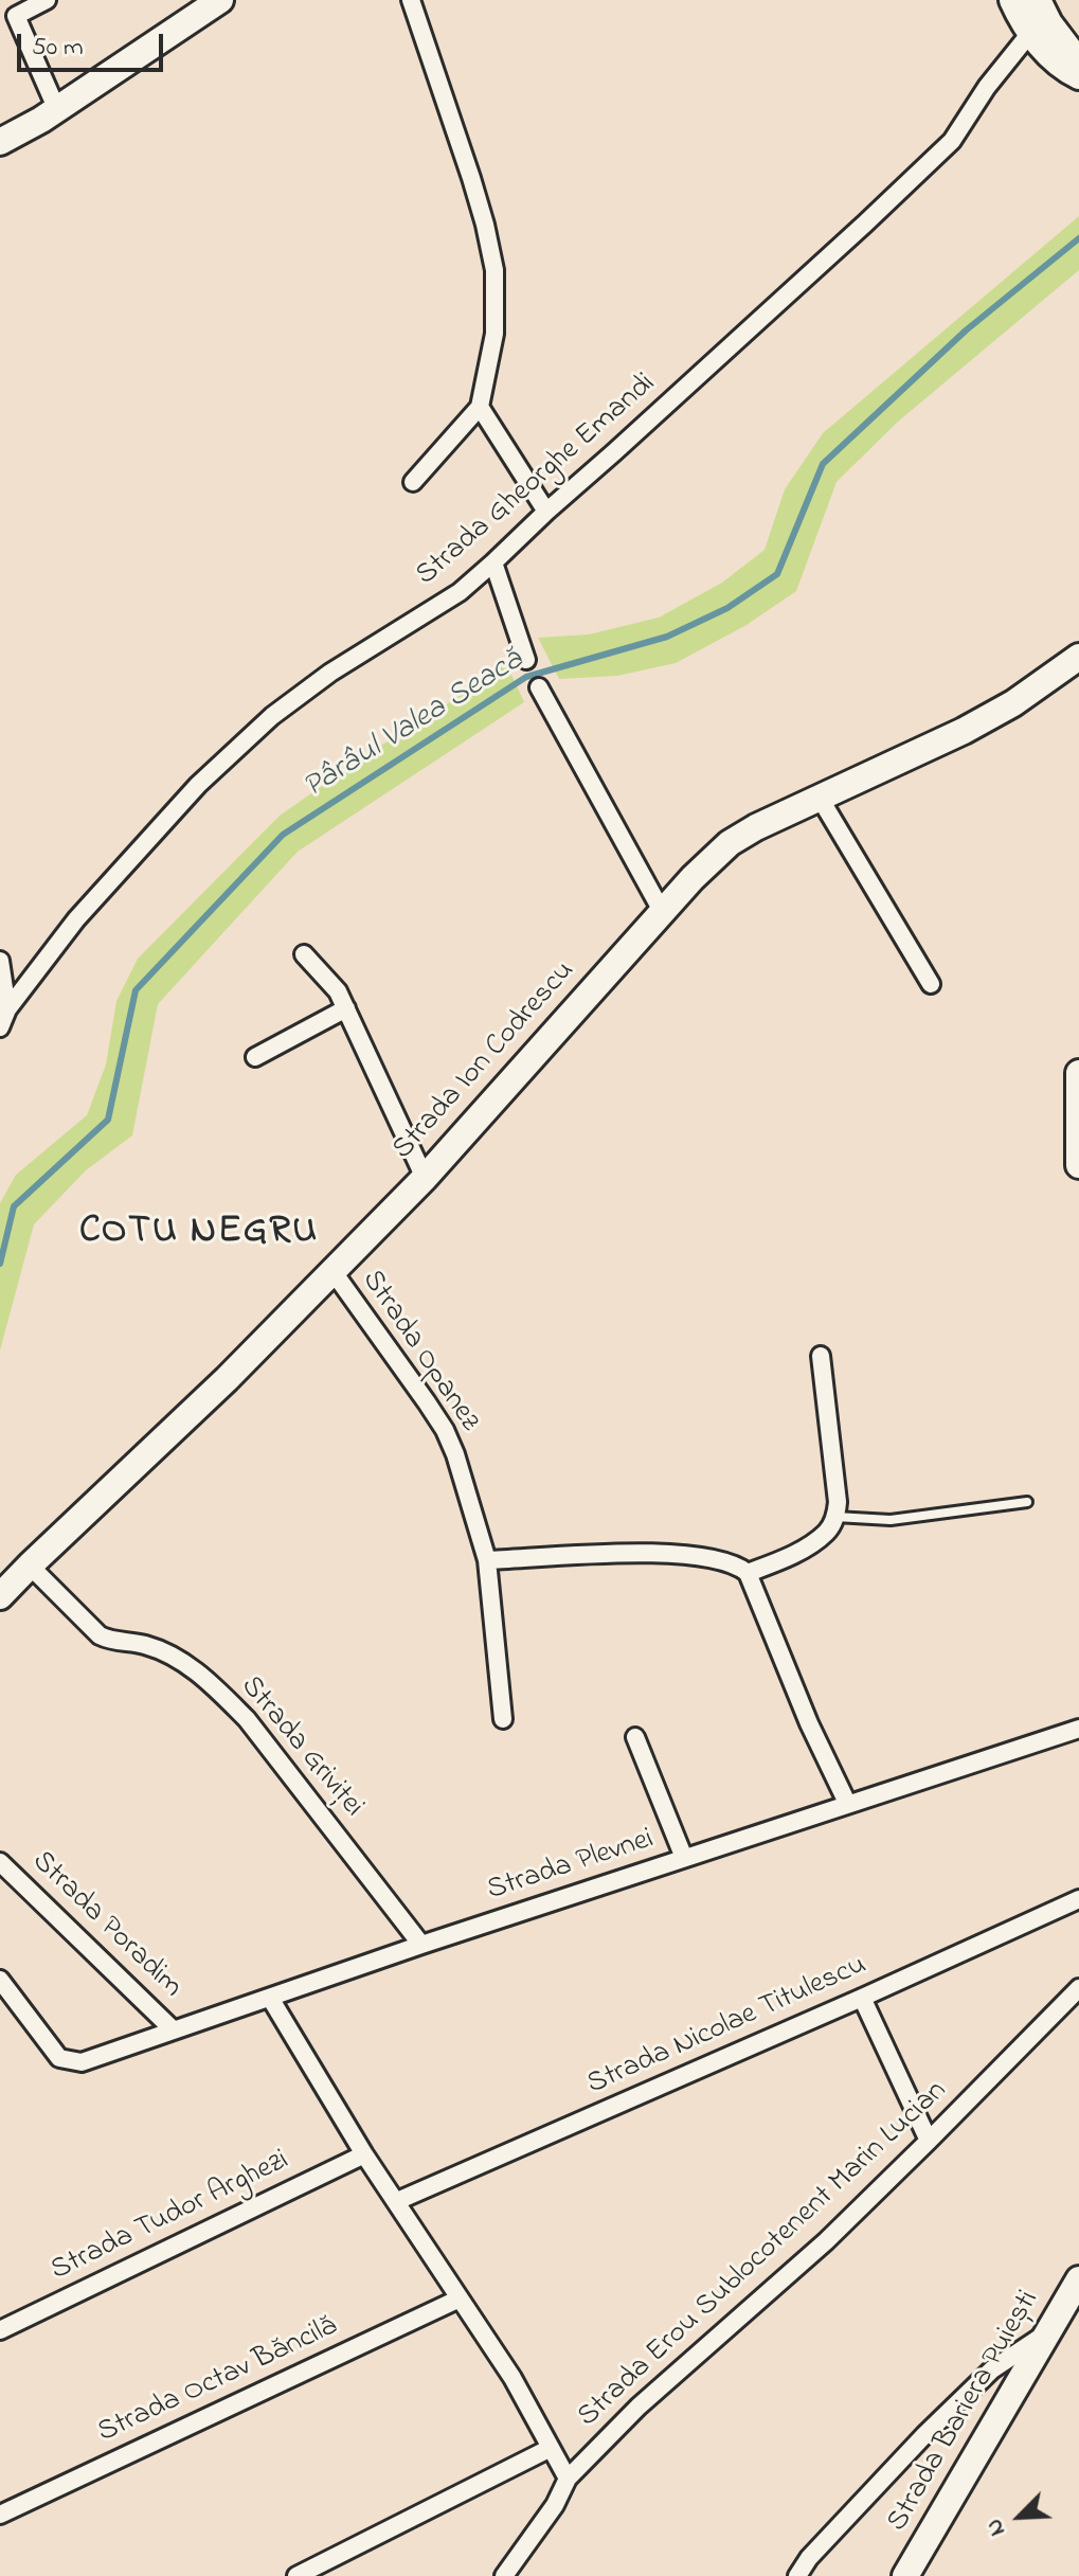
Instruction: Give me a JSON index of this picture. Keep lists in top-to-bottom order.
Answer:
{
  "streets": {
    "main road": ["Strada Ion Codrescu", "Strada Bariera Puiești"],
    "street": [
      "Strada Gheorghe Emandi",
      "Strada Opanez",
      "Strada Griviței",
      "Strada Plevnei",
      "Strada Poradim",
      "Strada Nicolae Titulescu",
      "Strada Tudor Arghezi",
      "Strada Erou Sublocotenent Marin Lucian",
      "Strada Octav Băncilă"
    ]
  },
  "crossings": [
    ["Strada Ion Codrescu", "Strada Opanez"],
    ["Strada Ion Codrescu", "Strada Griviței"],
    ["Strada Griviței", "Strada Plevnei"],
    ["Strada Plevnei", "Strada Poradim"]
  ],
  "districts": ["COTU NEGRU"],
  "water": ["Pârâul Valea Seacă"],
  "scale_bar": "50 m",
  "north": "bottom left"
}
